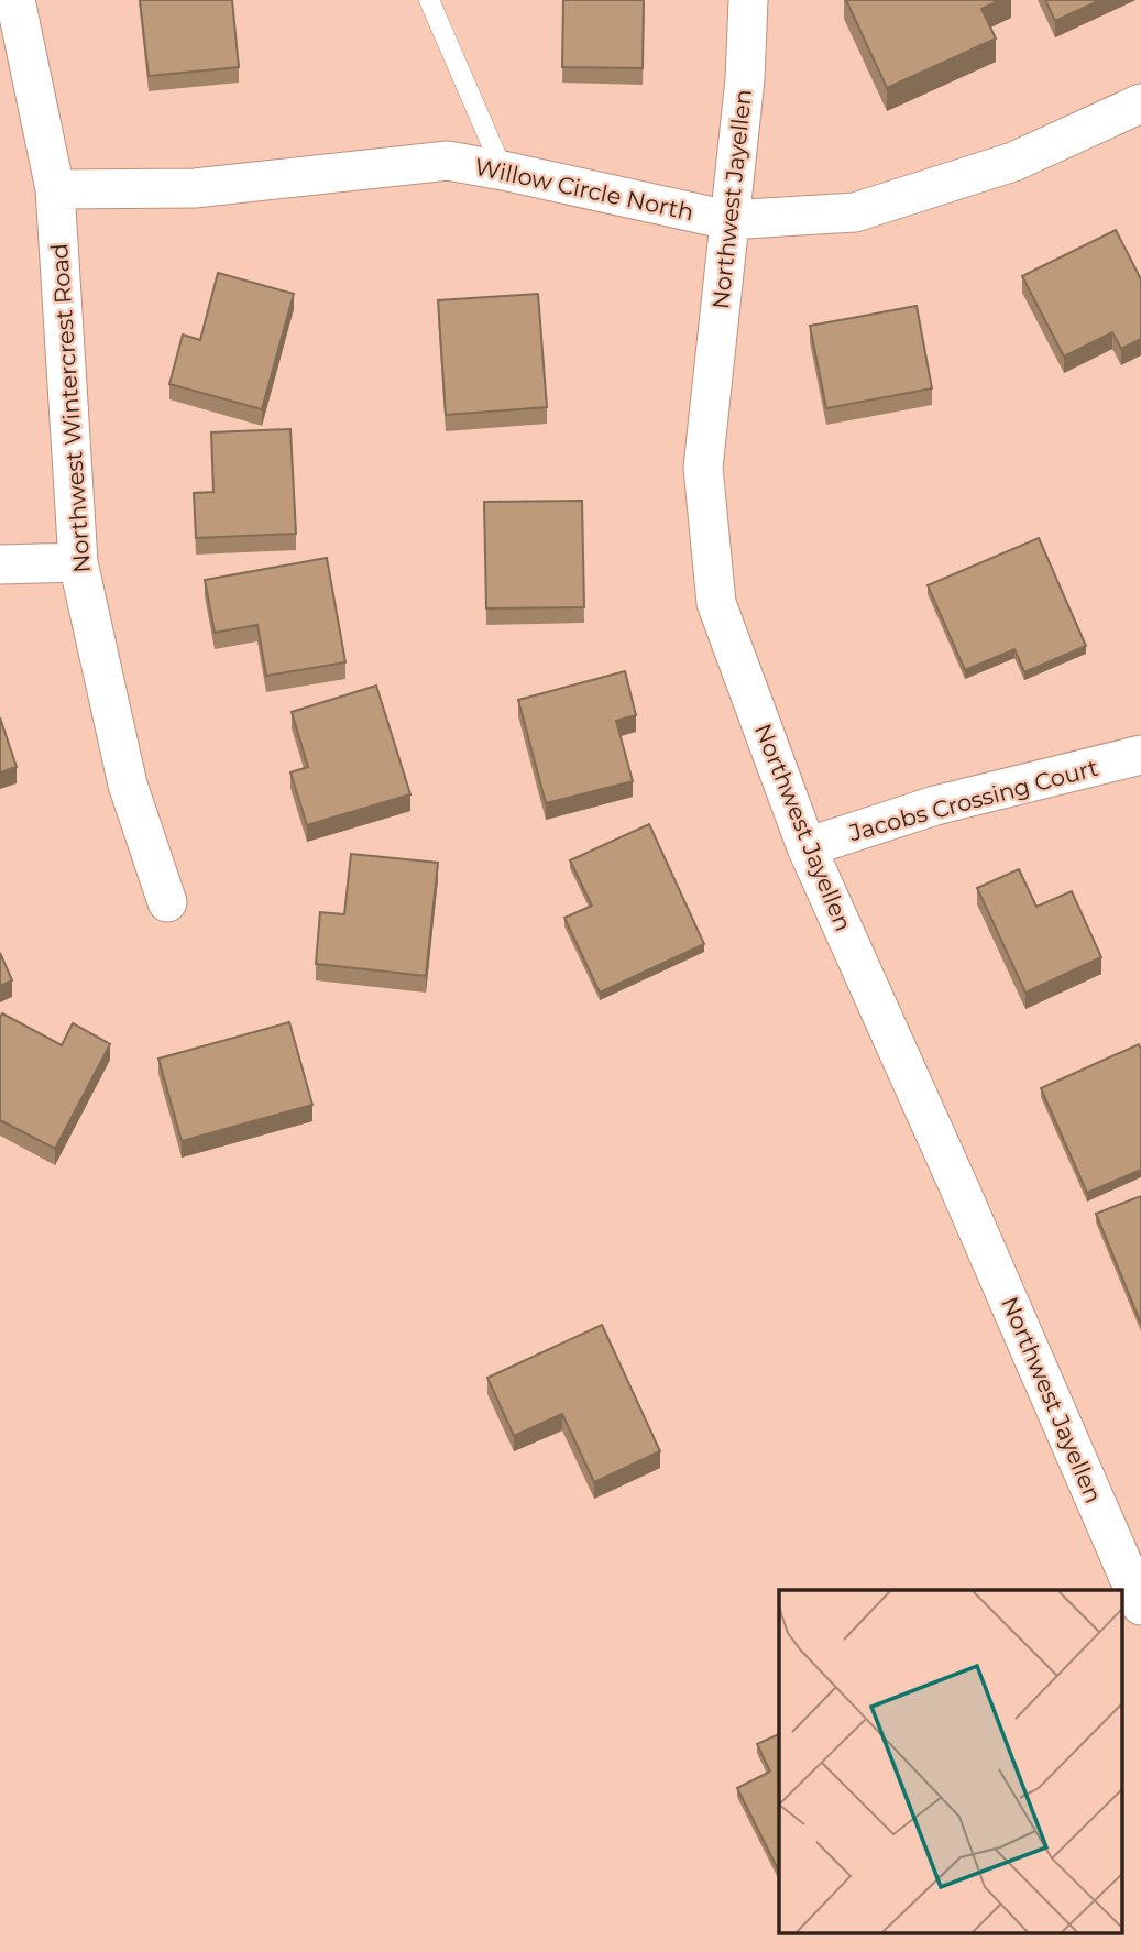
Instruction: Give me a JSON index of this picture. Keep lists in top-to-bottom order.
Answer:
{
  "streets": {
    "street": [
      "Willow Circle North",
      "Northwest Jayellen",
      "Northwest Wintercrest Road",
      "Jacobs Crossing Court"
    ]
  },
  "crossings": [
    ["Willow Circle North", "Northwest Jayellen"],
    ["Willow Circle North", "Northwest Wintercrest Road"],
    ["Northwest Jayellen", "Jacobs Crossing Court"]
  ]
}
